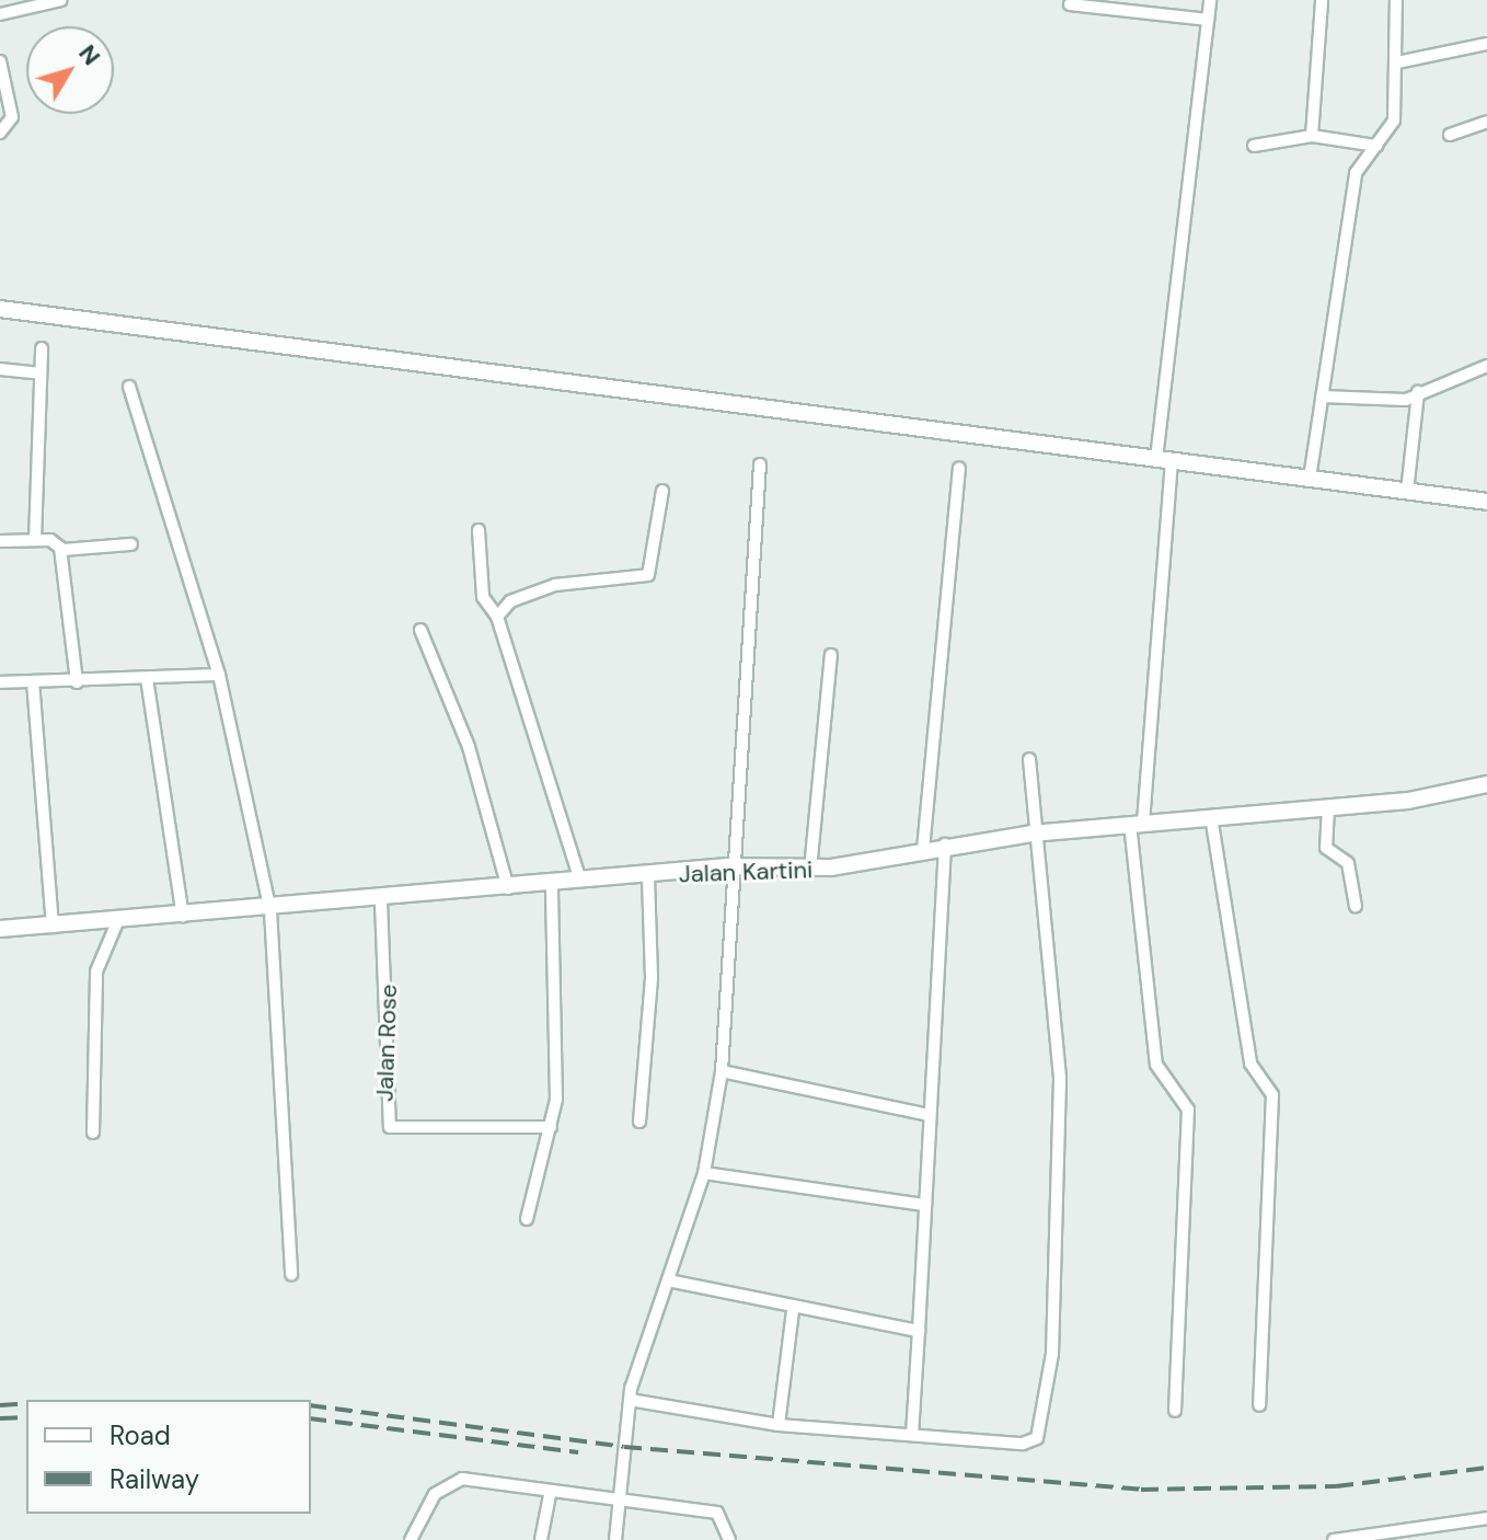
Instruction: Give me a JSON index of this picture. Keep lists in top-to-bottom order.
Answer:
{
  "streets": {
    "street": ["Jalan Kartini", "Jalan Rose"]
  },
  "crossings": [
    ["Jalan Kartini", "Jalan Rose"]
  ],
  "legend": ["Road", "Railway"],
  "north": "top right"
}
